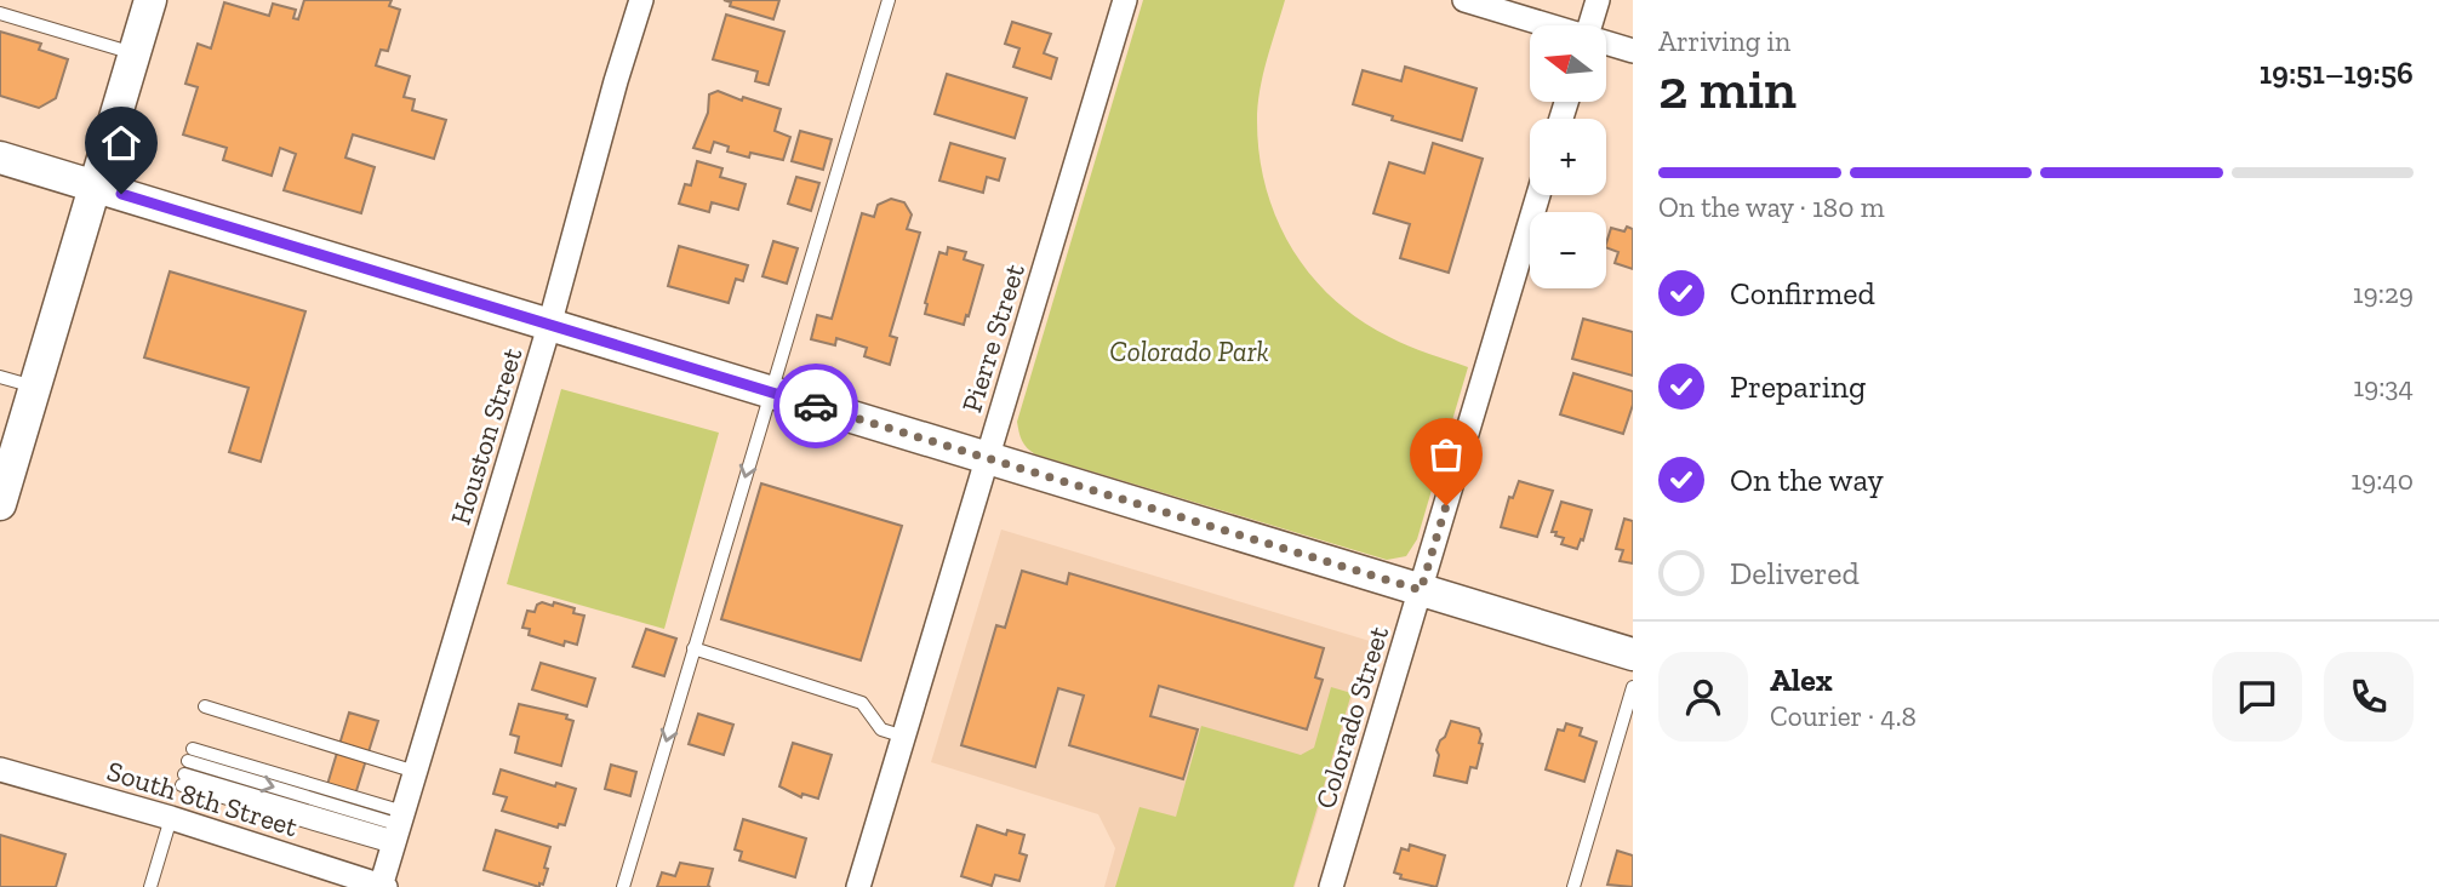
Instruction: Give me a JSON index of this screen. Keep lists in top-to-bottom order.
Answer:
{
  "streets": {
    "street": [
      "Pierre Street",
      "Houston Street",
      "Colorado Street",
      "South 8th Street"
    ]
  },
  "crossings": [
    ["Houston Street", "South 8th Street"]
  ],
  "parks": ["Colorado Park"],
  "north": "left",
  "page": {
    "heading": ["2 min", "Arriving in", "19:51–19:56"],
    "panel": ["Alex", "Courier · 4.8"],
    "map_buttons": ["+", "−"],
    "bar": "On the way · 180 m",
    "list": [
      ["Confirmed", "19:29"],
      ["Preparing", "19:34"],
      ["On the way", "19:40"],
      "Delivered"
    ]
  }
}
